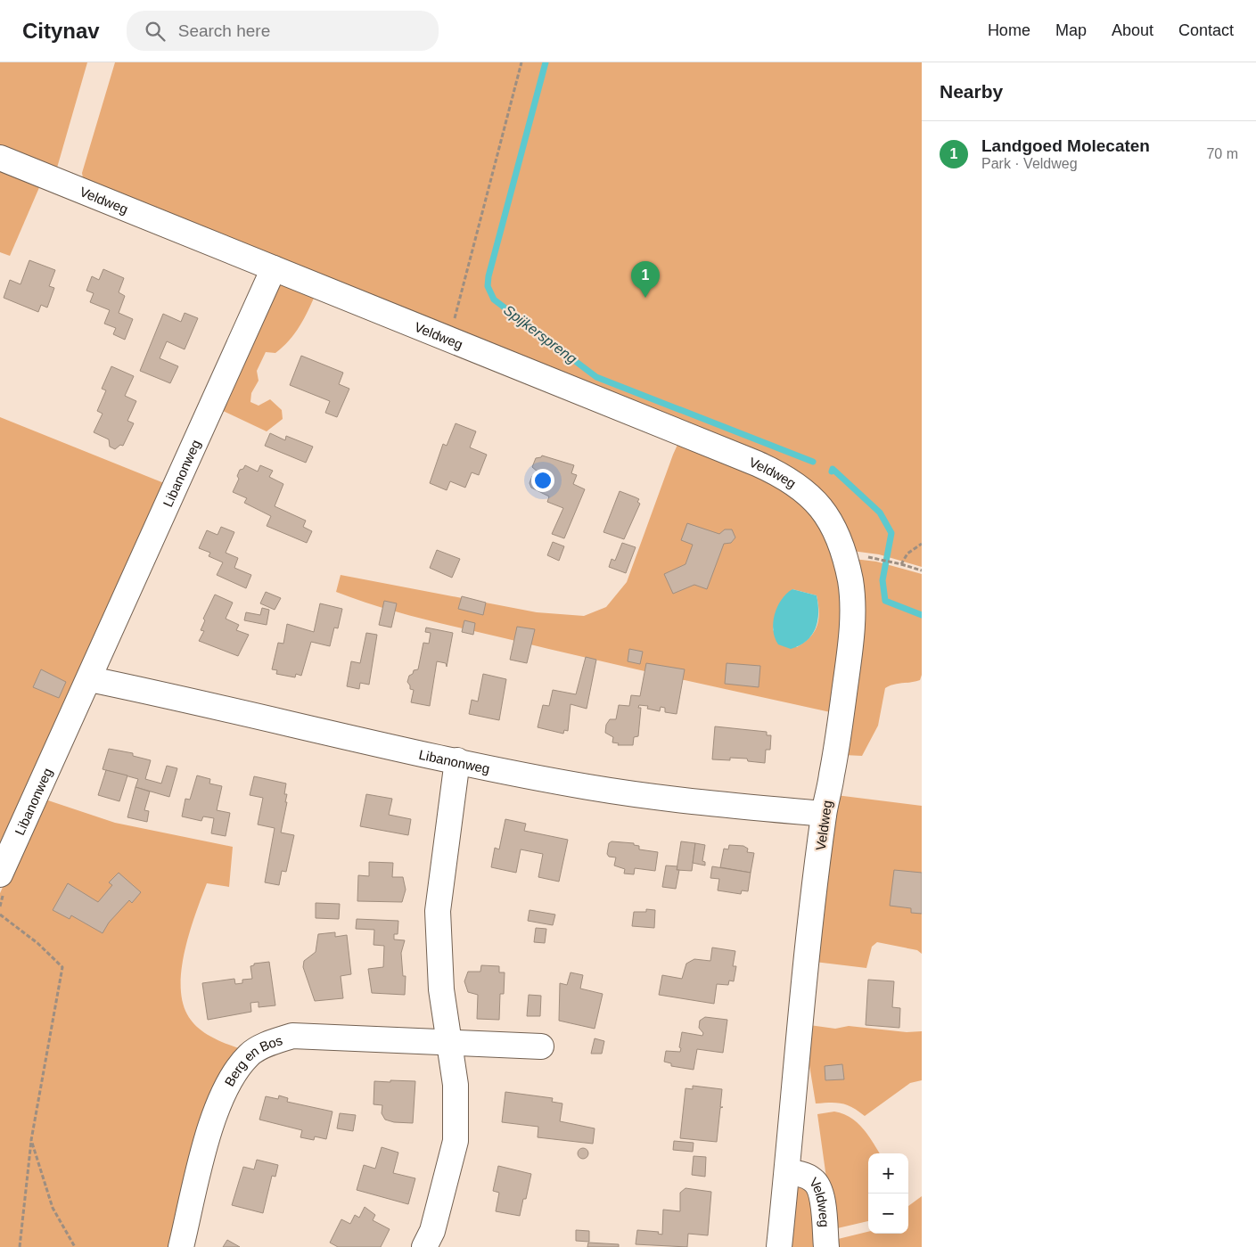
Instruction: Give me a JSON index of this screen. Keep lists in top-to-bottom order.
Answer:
{
  "streets": {
    "street": ["Veldweg", "Libanonweg", "Berg en Bos"]
  },
  "crossings": [
    ["Veldweg", "Libanonweg"]
  ],
  "water": ["Spijkerspreng"],
  "page": {
    "header": "Citynav",
    "search": "Search here",
    "nav": [
      "Home",
      "Map",
      "About",
      "Contact"
    ],
    "heading": "Nearby",
    "list": [
      {
        "mark": "1",
        "name": "Landgoed Molecaten",
        "note": "Park · Veldweg",
        "value": "70 m"
      }
    ],
    "pins": "1",
    "map_buttons": ["+", "−"]
  }
}
